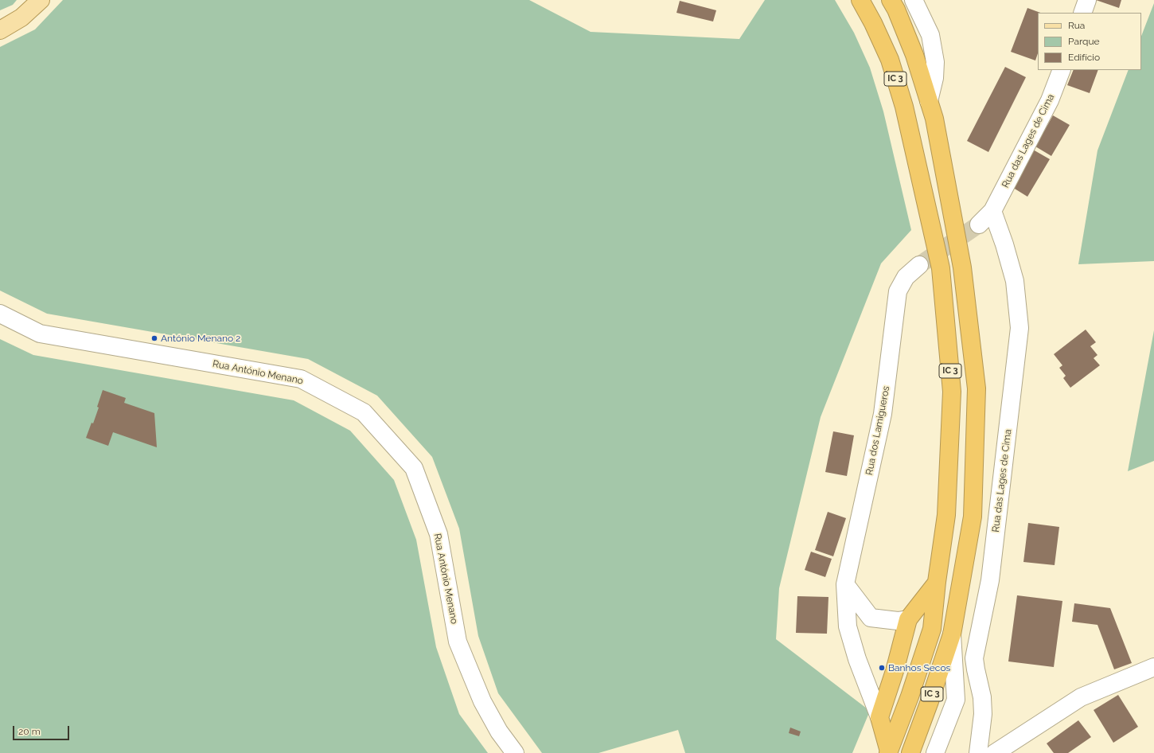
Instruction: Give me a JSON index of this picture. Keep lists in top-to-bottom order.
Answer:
{
  "streets": {
    "highway": ["IC 3"],
    "street": ["Rua das Lages de Cima", "Rua António Menano", "Rua dos Lamigueros"]
  },
  "places": ["António Menano 2", "Banhos Secos"],
  "legend": ["Rua", "Parque", "Edifício"],
  "scale_bar": "20 m"
}
